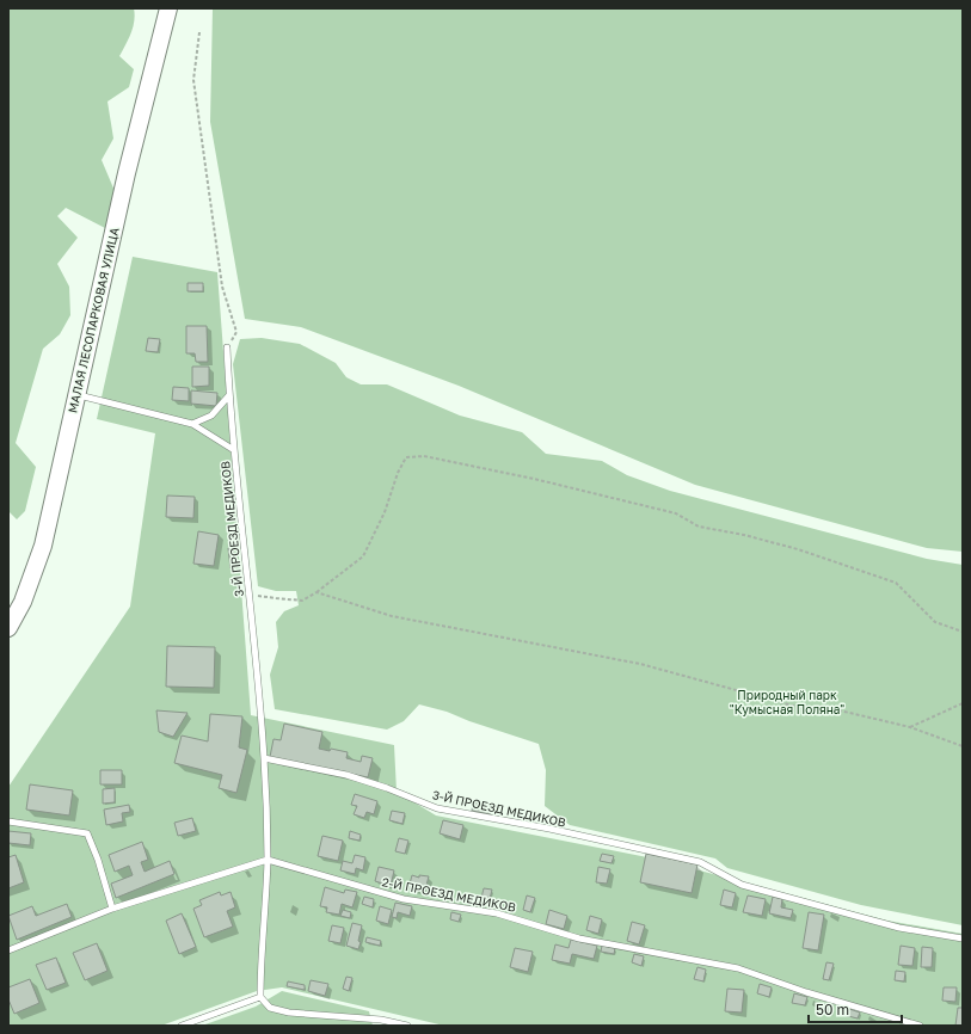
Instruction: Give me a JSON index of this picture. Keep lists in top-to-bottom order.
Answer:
{
  "streets": {
    "street": ["МАЛАЯ ЛЕСОПАРКОВАЯ УЛИЦА"],
    "lane": ["3-Й ПРОЕЗД МЕДИКОВ", "2-Й ПРОЕЗД МЕДИКОВ"]
  },
  "parks": ["Природный парк \"Кумысная Поляна\""],
  "scale_bar": "50 m"
}
